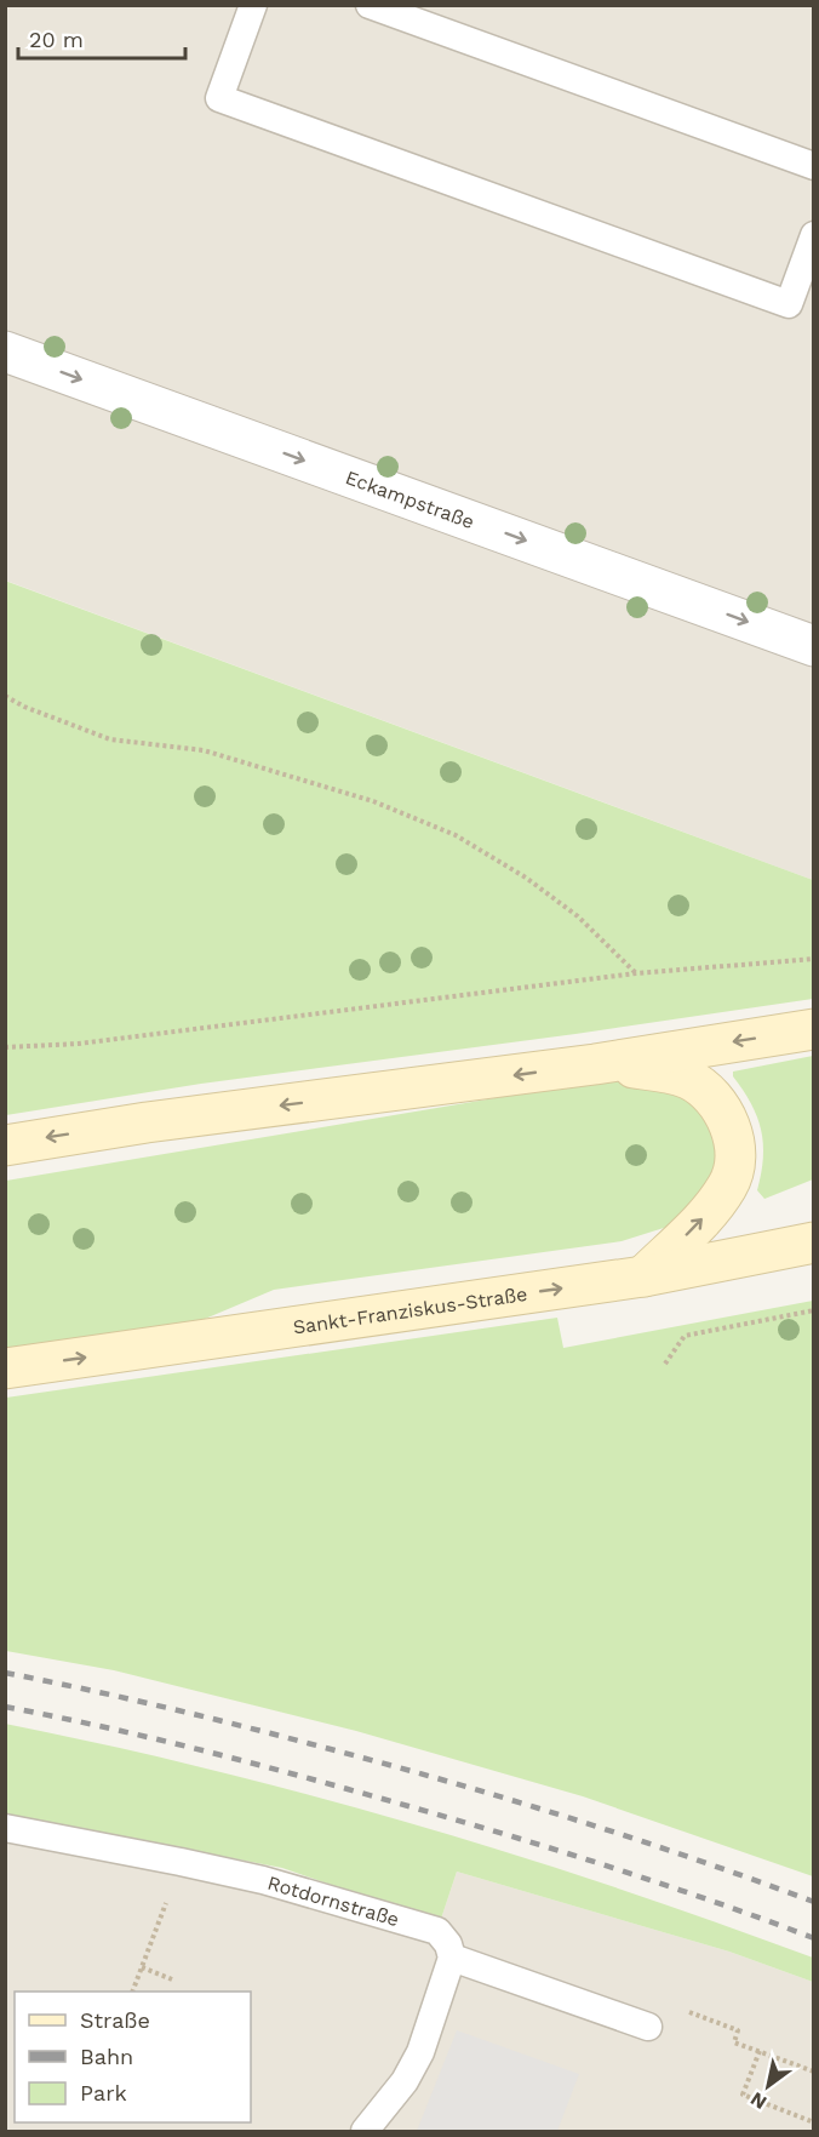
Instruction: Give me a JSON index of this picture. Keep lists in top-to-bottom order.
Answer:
{
  "streets": {
    "main road": ["Sankt-Franziskus-Straße"],
    "street": ["Eckampstraße"],
    "lane": ["Rotdornstraße"]
  },
  "one_way": ["Eckampstraße"],
  "legend": ["Straße", "Bahn", "Park"],
  "scale_bar": "20 m",
  "north": "bottom left"
}
